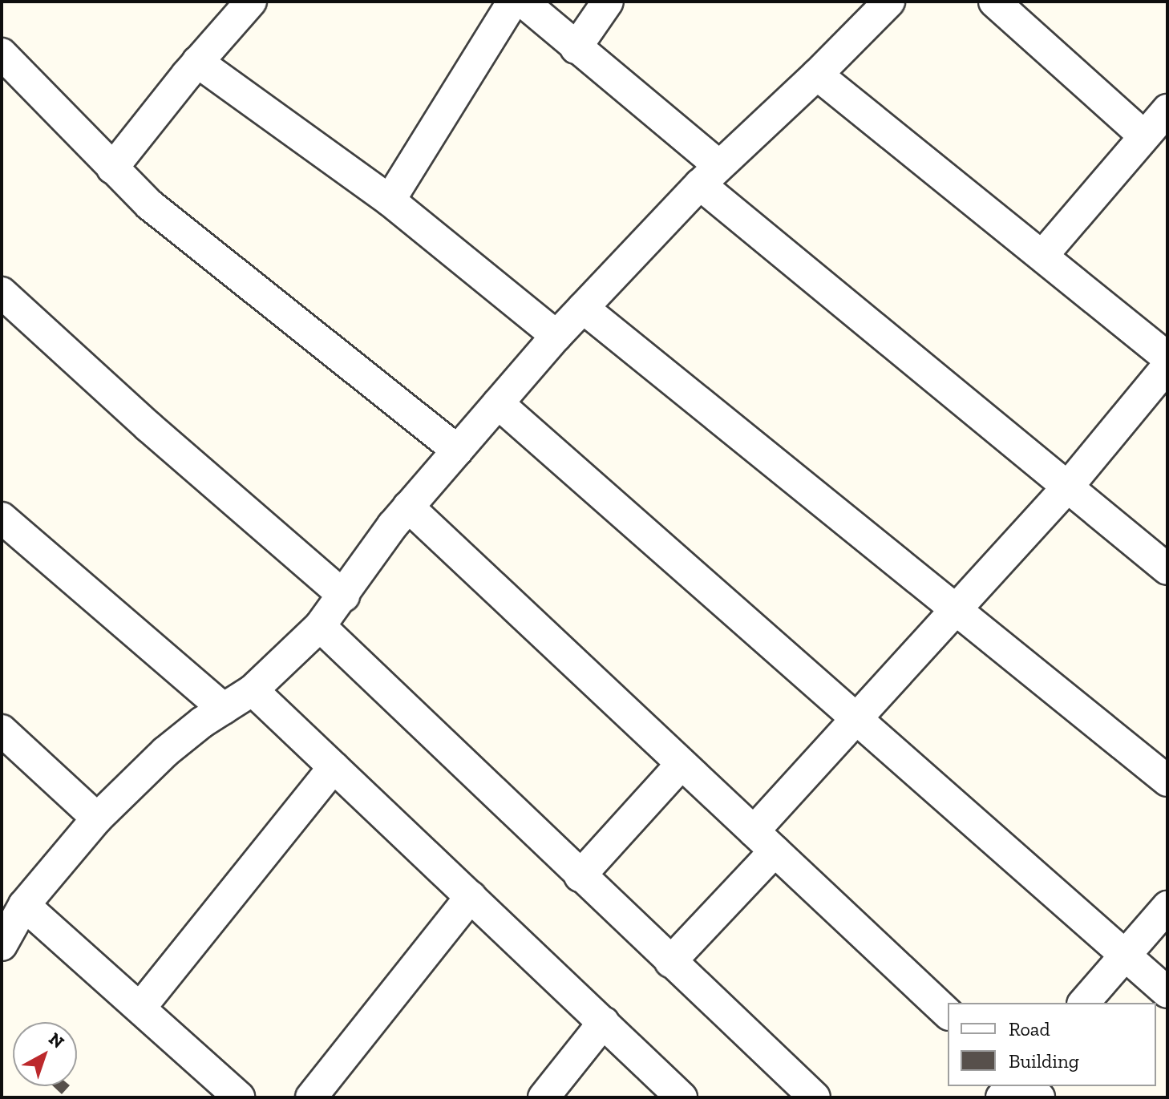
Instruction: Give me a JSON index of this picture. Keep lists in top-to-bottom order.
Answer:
{
  "legend": ["Road", "Building"],
  "north": "top right"
}
